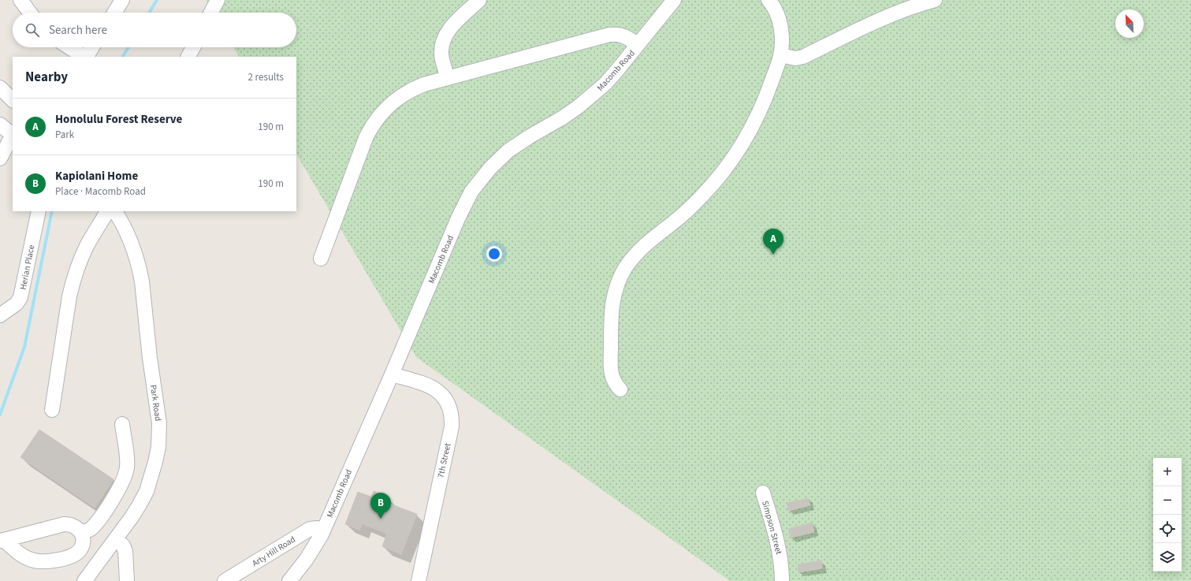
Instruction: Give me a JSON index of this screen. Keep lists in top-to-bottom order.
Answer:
{
  "streets": {
    "street": [
      "Macomb Road",
      "Herian Place",
      "Park Road",
      "7th Street",
      "Simpson Street",
      "Arty Hill Road"
    ]
  },
  "crossings": [
    ["Macomb Road", "7th Street"],
    ["Macomb Road", "Arty Hill Road"]
  ],
  "north": "top left",
  "page": {
    "search": "Search here",
    "heading": ["Nearby", "2 results"],
    "list": [
      {
        "mark": "A",
        "name": "Honolulu Forest Reserve",
        "note": "Park",
        "value": "190 m"
      },
      {
        "mark": "B",
        "name": "Kapiolani Home",
        "note": "Place · Macomb Road",
        "value": "190 m"
      }
    ],
    "pins": ["A", "B"],
    "map_buttons": ["+", "−"]
  }
}
